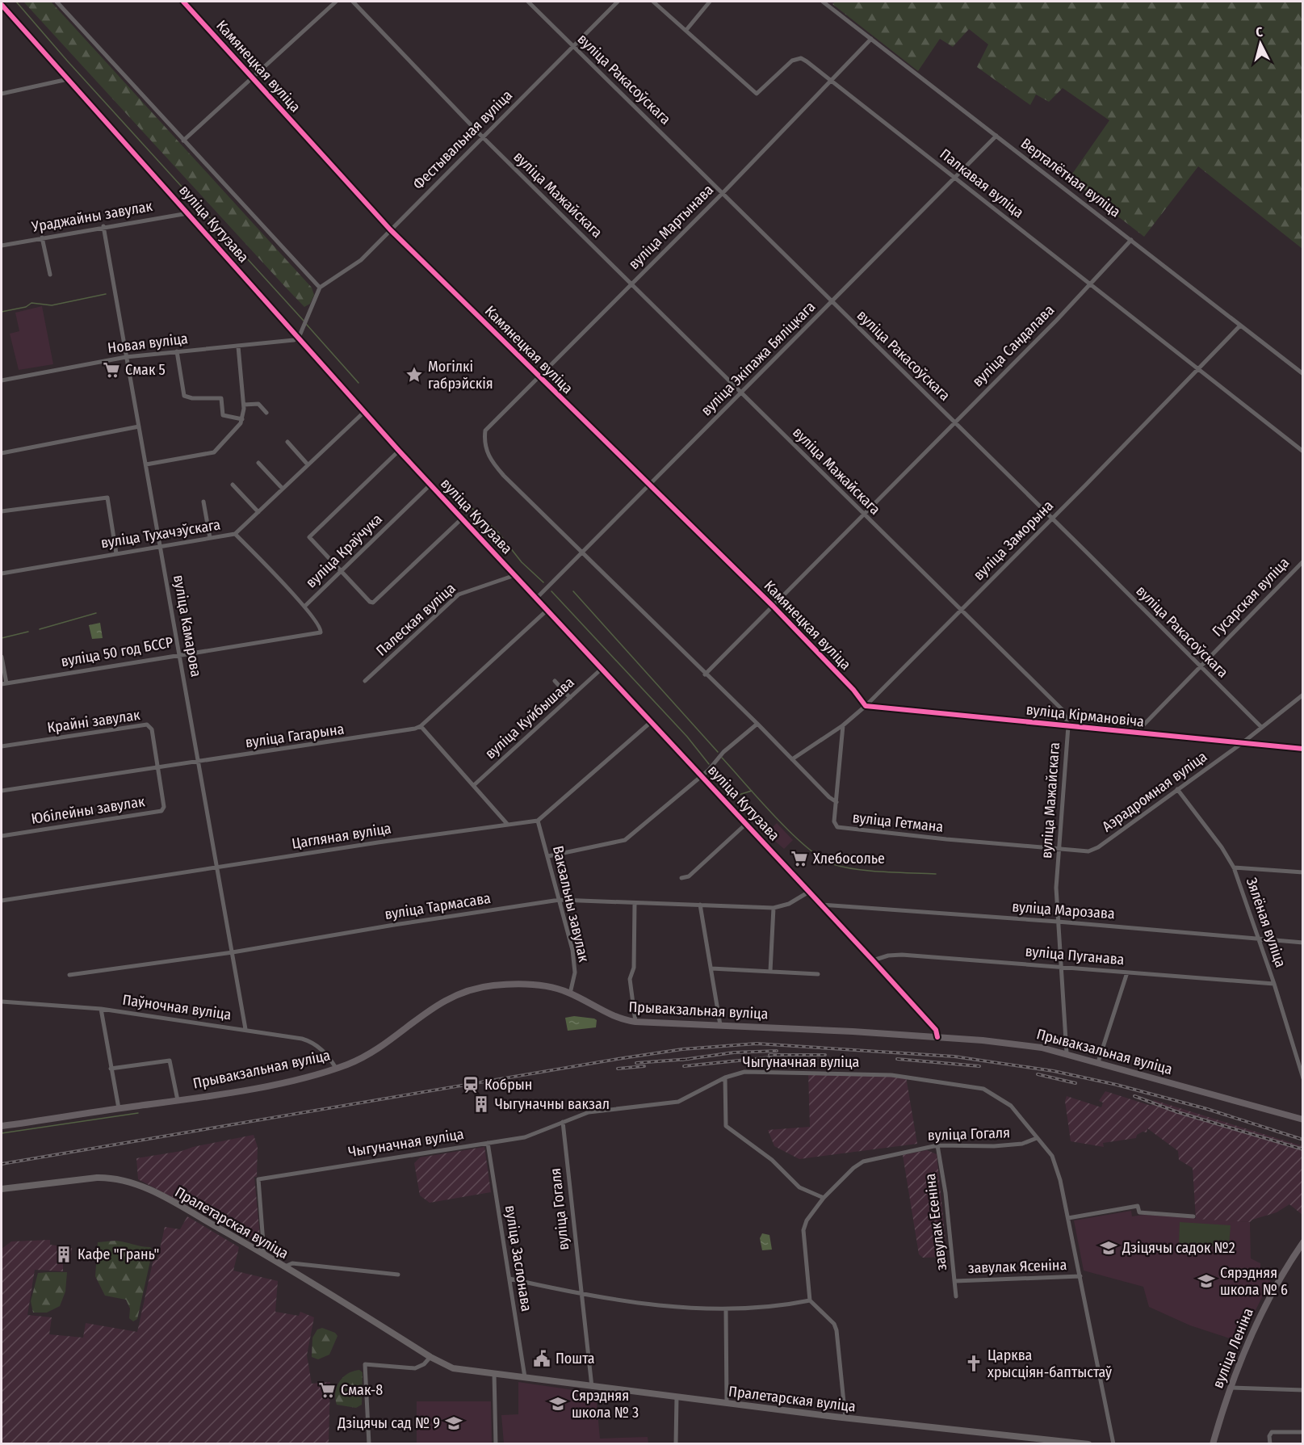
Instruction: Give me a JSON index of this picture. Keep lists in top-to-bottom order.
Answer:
{
  "streets": {
    "main road": [
      "вуліца Кутузава",
      "Прывакзальная вуліца",
      "Пралетарская вуліца",
      "вуліца Леніна"
    ],
    "street": [
      "Камянецкая вуліца",
      "вуліца Ракасоўскага",
      "Фестывальная вуліца",
      "Верталётная вуліца",
      "Палкавая вуліца",
      "вуліца Мажайскага",
      "Ураджайны завулак",
      "вуліца Мартынава",
      "Новая вуліца",
      "вуліца Сандалава",
      "вуліца Экіпажа Бяліцкага",
      "вуліца Тухачэўскага",
      "вуліца Заморына",
      "вуліца Краўчука",
      "Гусарская вуліца",
      "Палеская вуліца",
      "вуліца Камарова",
      "вуліца 50 год БССР",
      "вуліца Кірмановіча",
      "вуліца Куйбышава",
      "Крайні завулак",
      "вуліца Гагарына",
      "Аэрадромная вуліца",
      "Юбілейны завулак",
      "вуліца Гетмана",
      "Цагляная вуліца",
      "Вакзальны завулак",
      "вуліца Тармасава",
      "вуліца Марозава",
      "Зялёная вуліца",
      "вуліца Пуганава",
      "Паўночная вуліца",
      "Чыгуначная вуліца",
      "вуліца Гогаля",
      "завулак Есеніна",
      "вуліца Заслонава",
      "завулак Ясеніна"
    ]
  },
  "crossings": [
    ["Камянецкая вуліца", "Фестывальная вуліца"],
    ["Камянецкая вуліца", "вуліца Мартынава"],
    ["Камянецкая вуліца", "вуліца Сандалава"],
    ["Камянецкая вуліца", "вуліца Экіпажа Бяліцкага"],
    ["Камянецкая вуліца", "вуліца Заморына"],
    ["Камянецкая вуліца", "вуліца Кірмановіча"],
    ["вуліца Ракасоўскага", "Фестывальная вуліца"],
    ["вуліца Ракасоўскага", "вуліца Мартынава"],
    ["вуліца Ракасоўскага", "вуліца Сандалава"],
    ["вуліца Ракасоўскага", "вуліца Экіпажа Бяліцкага"],
    ["вуліца Ракасоўскага", "вуліца Заморына"],
    ["вуліца Ракасоўскага", "Гусарская вуліца"],
    ["вуліца Ракасоўскага", "Аэрадромная вуліца"],
    ["Фестывальная вуліца", "вуліца Мажайскага"],
    ["Верталётная вуліца", "вуліца Мартынава"],
    ["Верталётная вуліца", "вуліца Сандалава"],
    ["Верталётная вуліца", "вуліца Экіпажа Бяліцкага"],
    ["Верталётная вуліца", "вуліца Заморына"],
    ["Палкавая вуліца", "вуліца Мартынава"],
    ["Палкавая вуліца", "вуліца Сандалава"],
    ["Палкавая вуліца", "вуліца Экіпажа Бяліцкага"],
    ["Палкавая вуліца", "вуліца Заморына"],
    ["вуліца Мажайскага", "вуліца Мартынава"],
    ["вуліца Мажайскага", "вуліца Сандалава"],
    ["вуліца Мажайскага", "вуліца Экіпажа Бяліцкага"],
    ["вуліца Мажайскага", "вуліца Заморына"],
    ["вуліца Мажайскага", "вуліца Кірмановіча"],
    ["вуліца Мажайскага", "Аэрадромная вуліца"],
    ["вуліца Мажайскага", "вуліца Гетмана"],
    ["вуліца Мажайскага", "вуліца Марозава"],
    ["вуліца Мажайскага", "вуліца Пуганава"],
    ["вуліца Мажайскага", "Прывакзальная вуліца"],
    ["Ураджайны завулак", "вуліца Кутузава"],
    ["Ураджайны завулак", "вуліца Камарова"],
    ["вуліца Кутузава", "Новая вуліца"],
    ["вуліца Кутузава", "вуліца Экіпажа Бяліцкага"],
    ["вуліца Кутузава", "вуліца Тухачэўскага"],
    ["вуліца Кутузава", "вуліца Краўчука"],
    ["вуліца Кутузава", "Палеская вуліца"],
    ["вуліца Кутузава", "вуліца Куйбышава"],
    ["вуліца Кутузава", "вуліца Гагарына"],
    ["вуліца Кутузава", "вуліца Тармасава"],
    ["вуліца Кутузава", "вуліца Марозава"],
    ["вуліца Кутузава", "вуліца Пуганава"],
    ["вуліца Кутузава", "Прывакзальная вуліца"],
    ["вуліца Мартынава", "вуліца Экіпажа Бяліцкага"],
    ["Новая вуліца", "вуліца Камарова"],
    ["вуліца Тухачэўскага", "вуліца Краўчука"],
    ["вуліца Тухачэўскага", "вуліца Камарова"],
    ["вуліца Заморына", "вуліца Кірмановіча"],
    ["вуліца Заморына", "вуліца Гетмана"],
    ["вуліца Краўчука", "вуліца 50 год БССР"],
    ["Гусарская вуліца", "вуліца Кірмановіча"],
    ["вуліца Камарова", "вуліца 50 год БССР"],
    ["вуліца Камарова", "вуліца Гагарына"],
    ["вуліца Камарова", "Цагляная вуліца"],
    ["вуліца Камарова", "вуліца Тармасава"],
    ["вуліца Камарова", "Паўночная вуліца"],
    ["вуліца Кірмановіча", "Аэрадромная вуліца"],
    ["Крайні завулак", "вуліца Гагарына"],
    ["Крайні завулак", "Юбілейны завулак"],
    ["вуліца Гагарына", "Юбілейны завулак"],
    ["Аэрадромная вуліца", "вуліца Гетмана"],
    ["Аэрадромная вуліца", "Зялёная вуліца"],
    ["Цагляная вуліца", "Вакзальны завулак"],
    ["Вакзальны завулак", "вуліца Тармасава"],
    ["Вакзальны завулак", "Прывакзальная вуліца"],
    ["вуліца Марозава", "Зялёная вуліца"],
    ["Зялёная вуліца", "вуліца Пуганава"],
    ["Паўночная вуліца", "Прывакзальная вуліца"],
    ["Чыгуначная вуліца", "вуліца Гогаля"],
    ["Чыгуначная вуліца", "Пралетарская вуліца"],
    ["Чыгуначная вуліца", "вуліца Заслонава"],
    ["Чыгуначная вуліца", "завулак Ясеніна"],
    ["вуліца Гогаля", "завулак Есеніна"],
    ["вуліца Гогаля", "Пралетарская вуліца"],
    ["завулак Есеніна", "завулак Ясеніна"],
    ["Пралетарская вуліца", "вуліца Заслонава"]
  ],
  "places": {
    "supermarket": ["Смак 5", "Хлебосолье", "Смак-8"],
    "place": ["Могілкі габрэйскія"],
    "station": ["Кобрын"],
    "building": ["Чыгуначны вакзал", "Кафе \"Грань\""],
    "school or university": [
      "Дзіцячы садок №2",
      "Сярэдняя школа № 6",
      "Сярэдняя школа № 3",
      "Дзіцячы сад № 9"
    ],
    "public building": ["Пошта"],
    "church": ["Царква хрысціян-баптыстаў"]
  },
  "north": "top"
}
